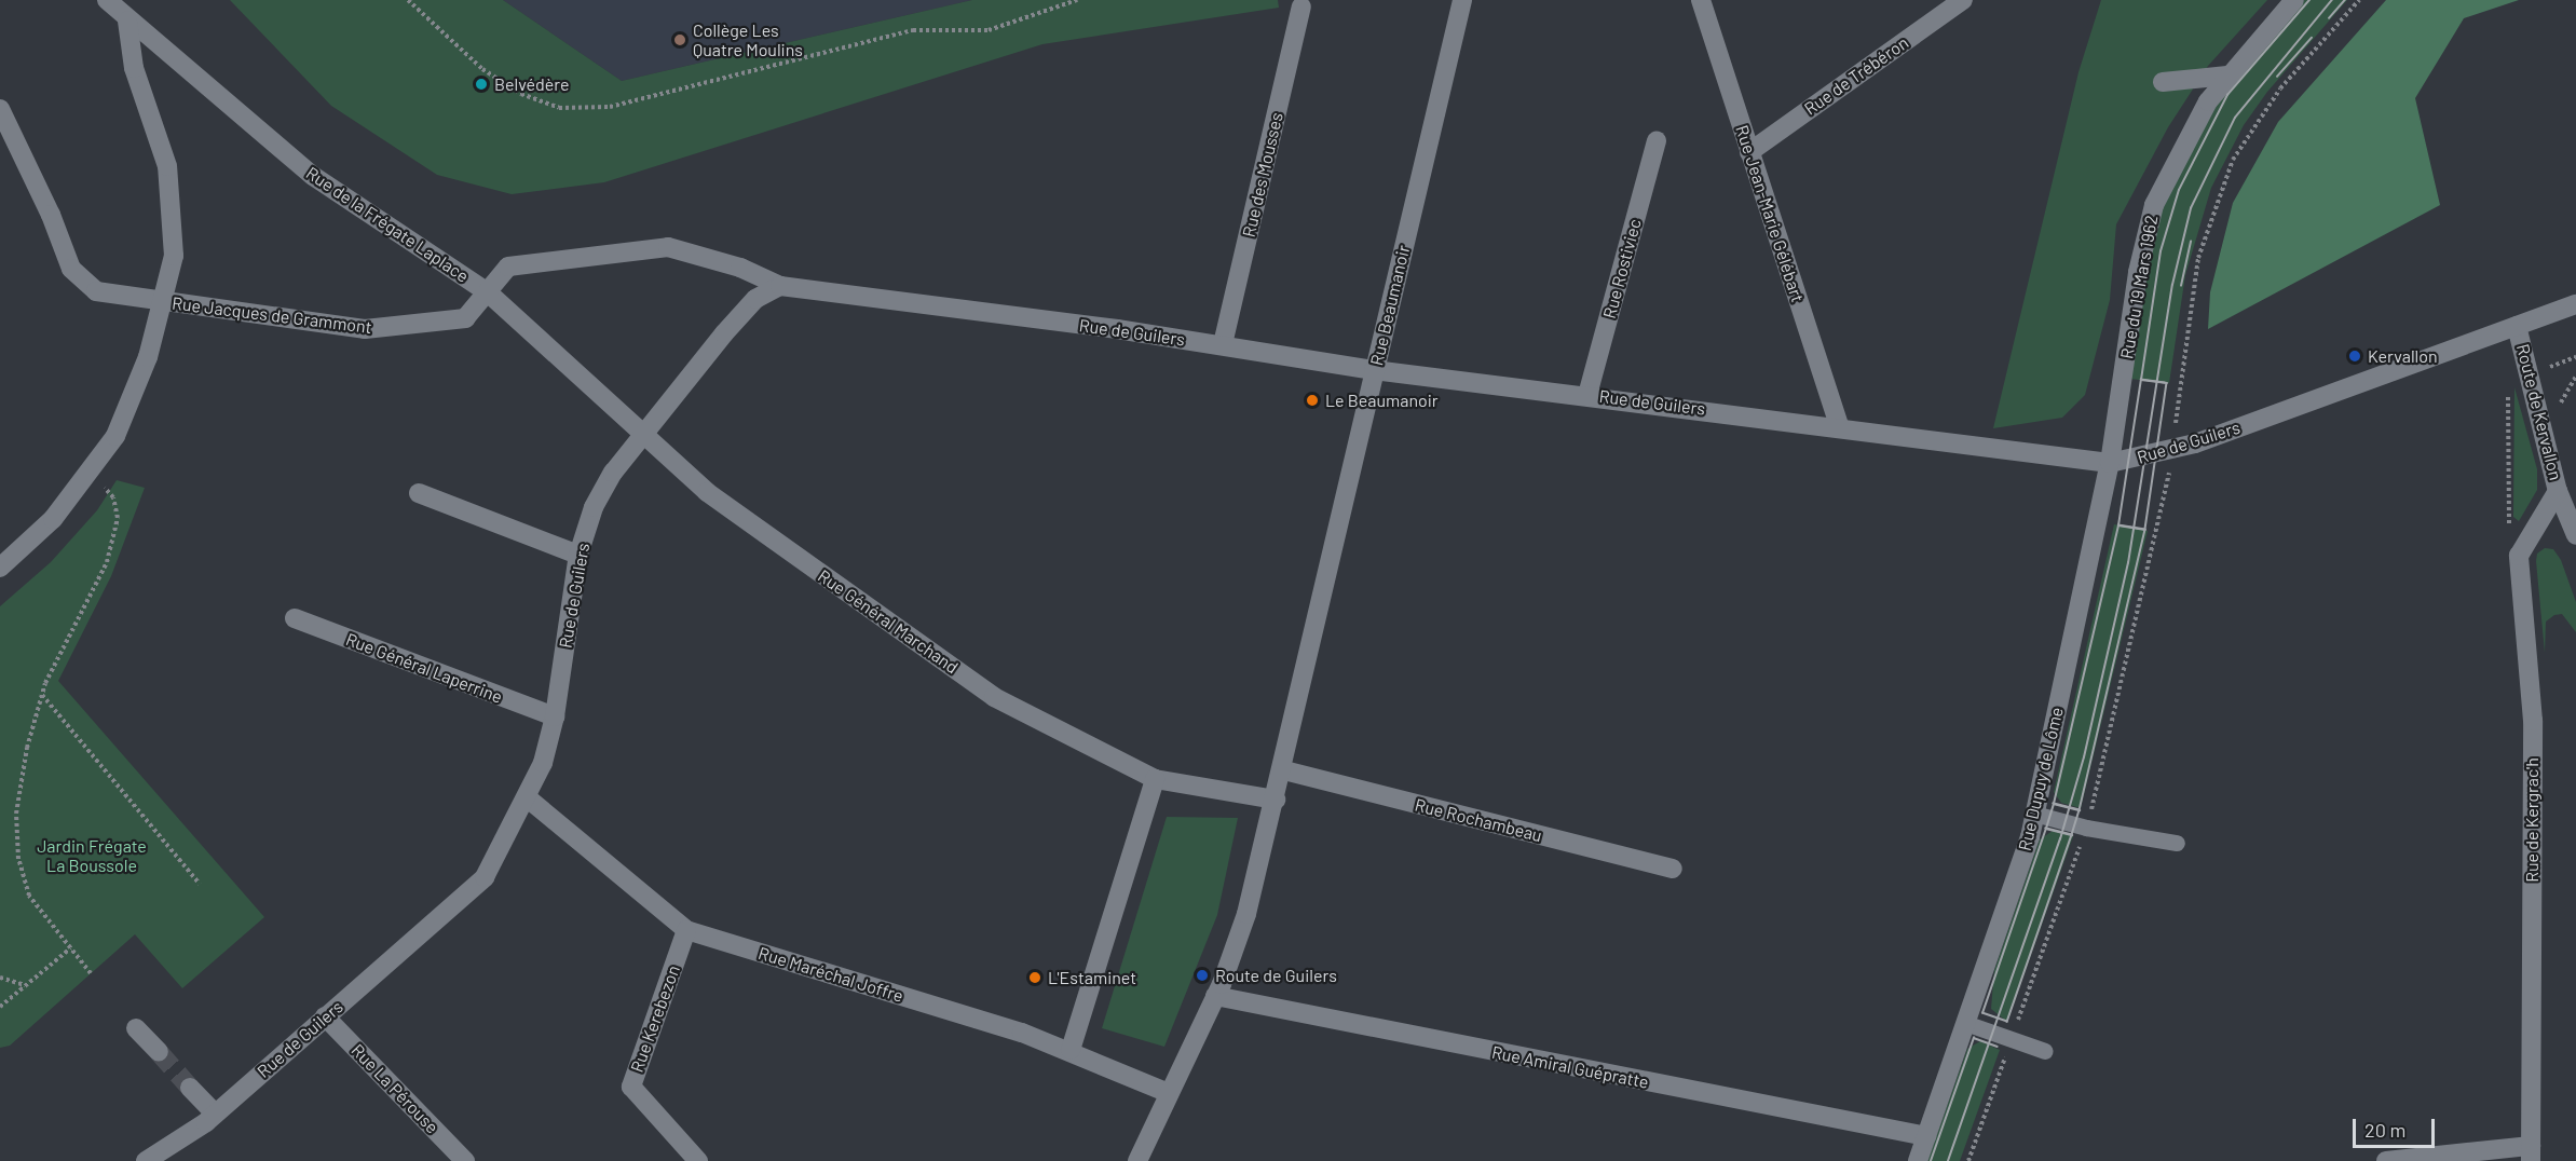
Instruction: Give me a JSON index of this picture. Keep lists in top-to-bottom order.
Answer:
{
  "streets": {
    "street": [
      "Rue de Trébéron",
      "Rue des Mousses",
      "Rue Jean-Marie Gélébart",
      "Rue de la Frégate Laplace",
      "Rue Rostiviec",
      "Rue du 19 Mars 1962",
      "Rue Beaumanoir",
      "Rue Jacques de Grammont",
      "Rue de Guilers",
      "Route de Kervallon",
      "Rue Général Marchand",
      "Rue Général Laperrine",
      "Rue Dupuy de Lôme",
      "Rue Rochambeau",
      "Rue de Kergrac'h",
      "Rue Maréchal Joffre",
      "Rue Kerebezon",
      "Rue Amiral Guépratte",
      "Rue La Pérouse"
    ]
  },
  "crossings": [
    ["Rue de Trébéron", "Rue Jean-Marie Gélébart"],
    ["Rue des Mousses", "Rue de Guilers"],
    ["Rue Jean-Marie Gélébart", "Rue de Guilers"],
    ["Rue de la Frégate Laplace", "Rue Jacques de Grammont"],
    ["Rue de la Frégate Laplace", "Rue de Guilers"],
    ["Rue de la Frégate Laplace", "Rue Général Marchand"],
    ["Rue Rostiviec", "Rue de Guilers"],
    ["Rue du 19 Mars 1962", "Rue de Guilers"],
    ["Rue du 19 Mars 1962", "Rue Dupuy de Lôme"],
    ["Rue Beaumanoir", "Rue de Guilers"],
    ["Rue Beaumanoir", "Rue Général Marchand"],
    ["Rue Beaumanoir", "Rue Rochambeau"],
    ["Rue Beaumanoir", "Rue Maréchal Joffre"],
    ["Rue Beaumanoir", "Rue Amiral Guépratte"],
    ["Rue Jacques de Grammont", "Rue de Guilers"],
    ["Rue de Guilers", "Route de Kervallon"],
    ["Rue de Guilers", "Rue Général Marchand"],
    ["Rue de Guilers", "Rue Général Laperrine"],
    ["Rue de Guilers", "Rue Dupuy de Lôme"],
    ["Rue de Guilers", "Rue Maréchal Joffre"],
    ["Rue de Guilers", "Rue La Pérouse"],
    ["Rue Dupuy de Lôme", "Rue Amiral Guépratte"],
    ["Rue Maréchal Joffre", "Rue Kerebezon"]
  ],
  "parks": ["Jardin Frégate La Boussole"],
  "places": [
    "Collège Les Quatre Moulins",
    "Belvédère",
    "Kervallon",
    "Le Beaumanoir",
    "Route de Guilers",
    "L'Estaminet"
  ],
  "scale_bar": "20 m"
}
